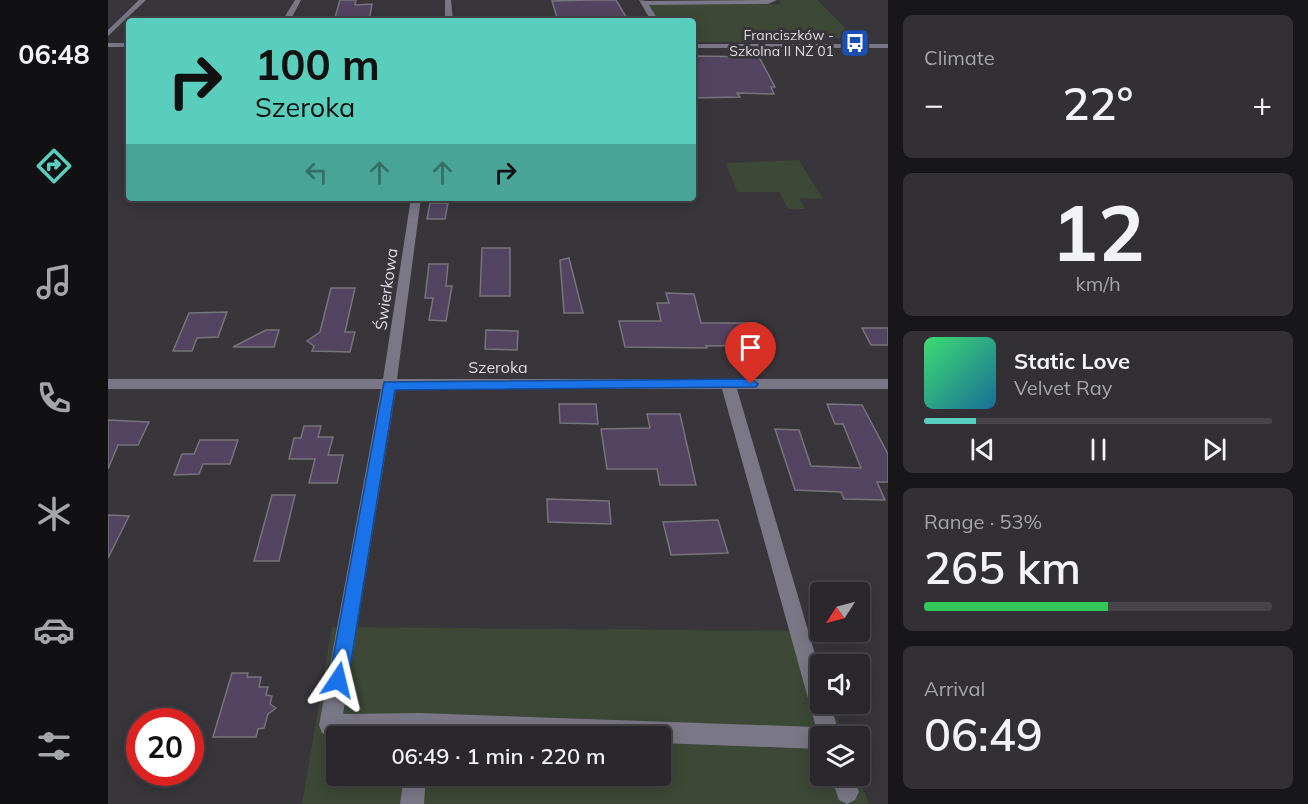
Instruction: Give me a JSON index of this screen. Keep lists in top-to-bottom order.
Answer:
{
  "streets": {
    "street": ["Świerkowa", "Szeroka"]
  },
  "crossings": [
    ["Świerkowa", "Szeroka"]
  ],
  "places": {
    "bus stop": ["Franciszków - Szkolna II NŻ 01"]
  },
  "north": "bottom left",
  "page": {
    "tabs": "06:48",
    "tile": [
      "Climate",
      ["12", "km/h"],
      ["Range · 53%", "265 km"],
      ["Arrival", "06:49"]
    ],
    "turn": ["100 m", "Szeroka"],
    "heat": ["−", "22°", "+"],
    "song": ["Static Love", "Velvet Ray"],
    "limit": "20",
    "trip": "06:49 · 1 min · 220 m"
  }
}
